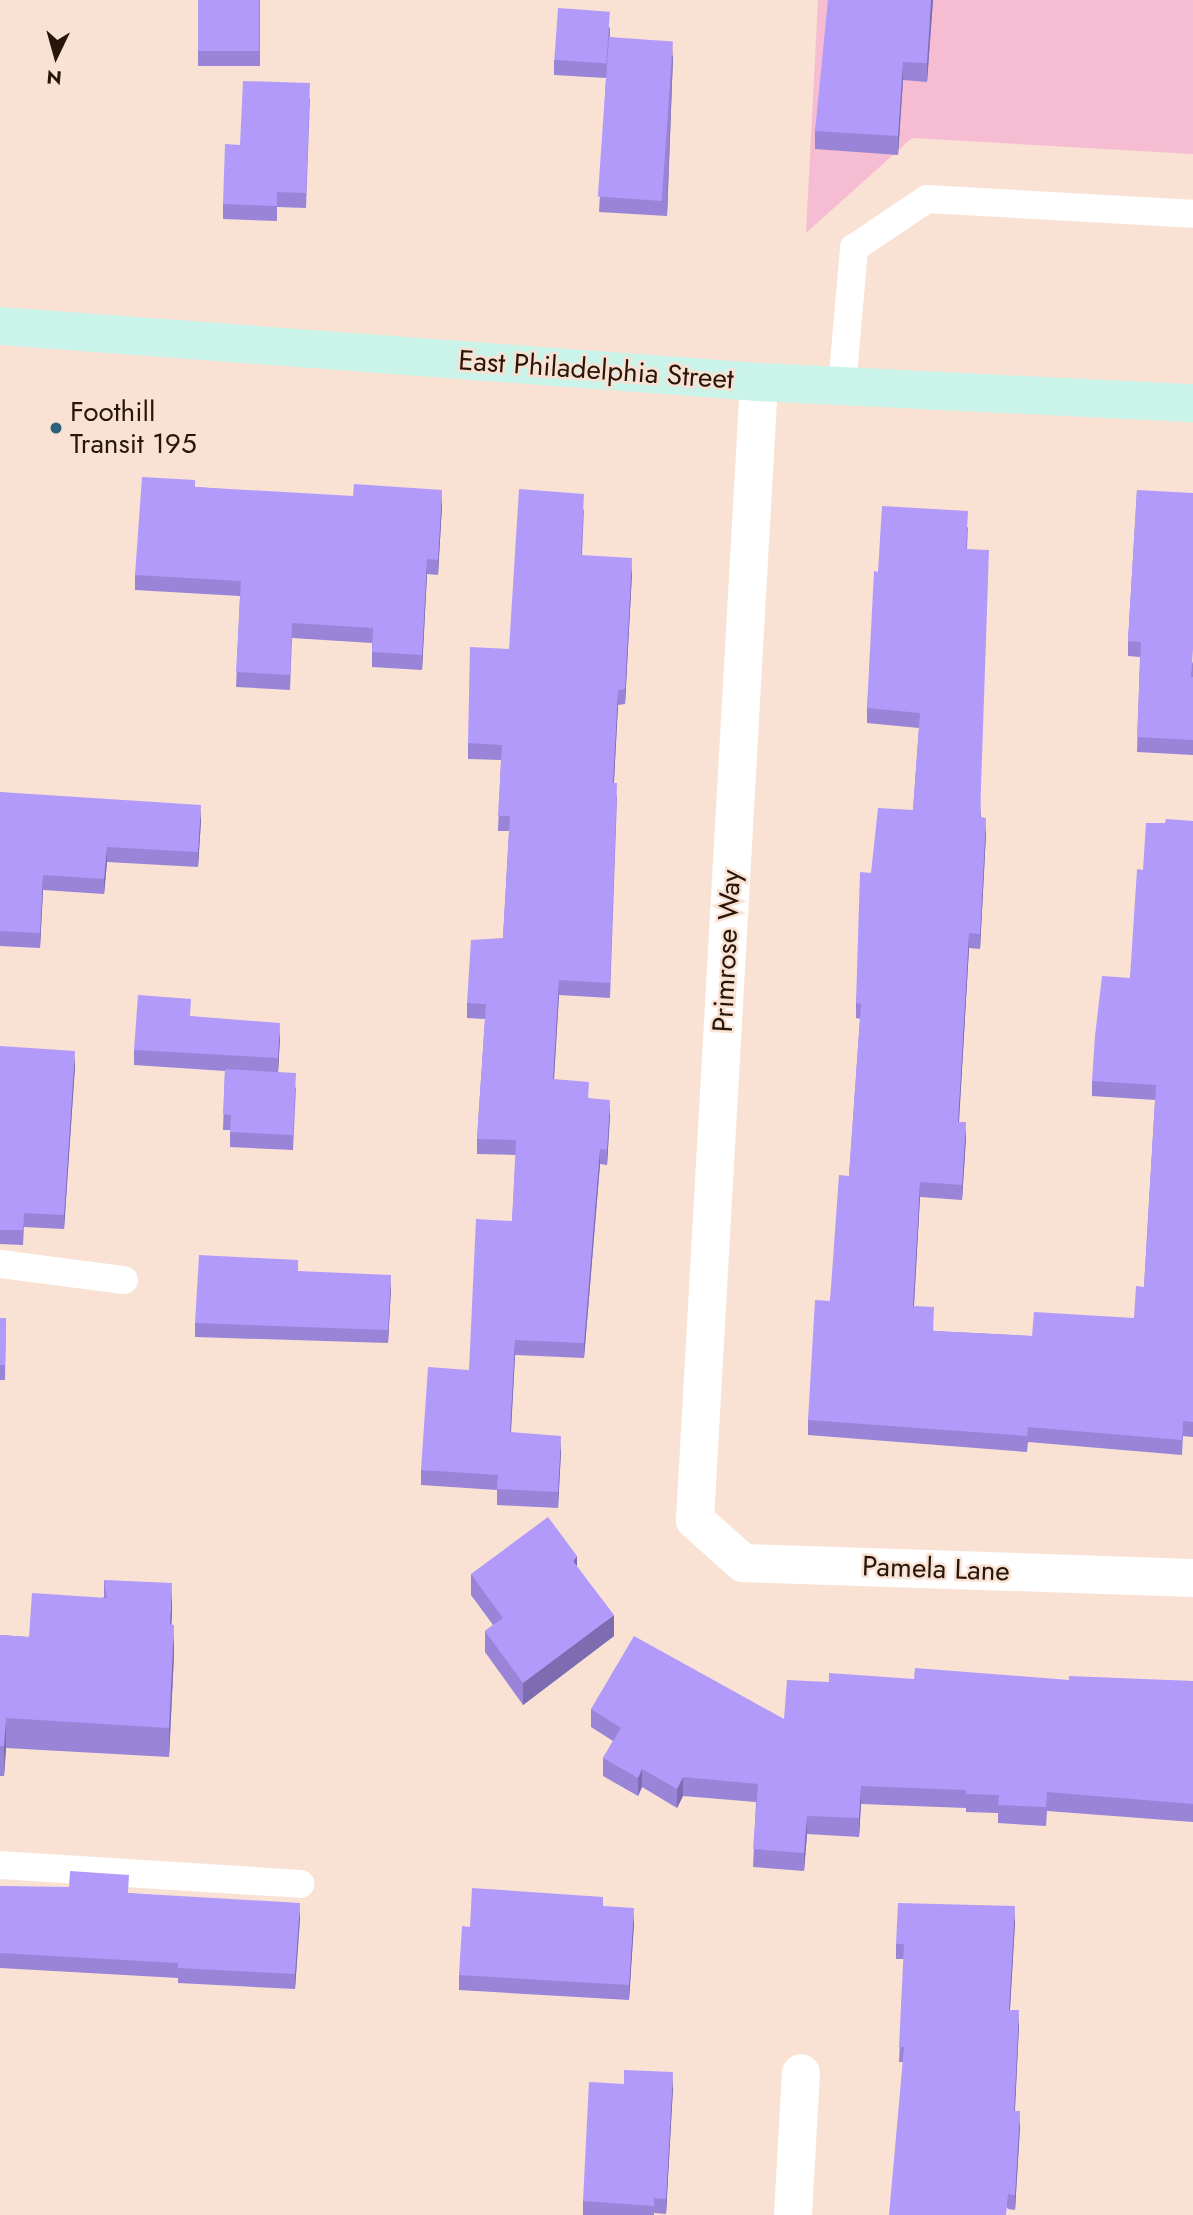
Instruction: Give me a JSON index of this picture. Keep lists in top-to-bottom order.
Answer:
{
  "streets": {
    "street": ["East Philadelphia Street", "Primrose Way", "Pamela Lane"]
  },
  "crossings": [
    ["East Philadelphia Street", "Primrose Way"],
    ["Primrose Way", "Pamela Lane"]
  ],
  "places": ["Foothill Transit 195"],
  "north": "bottom"
}
